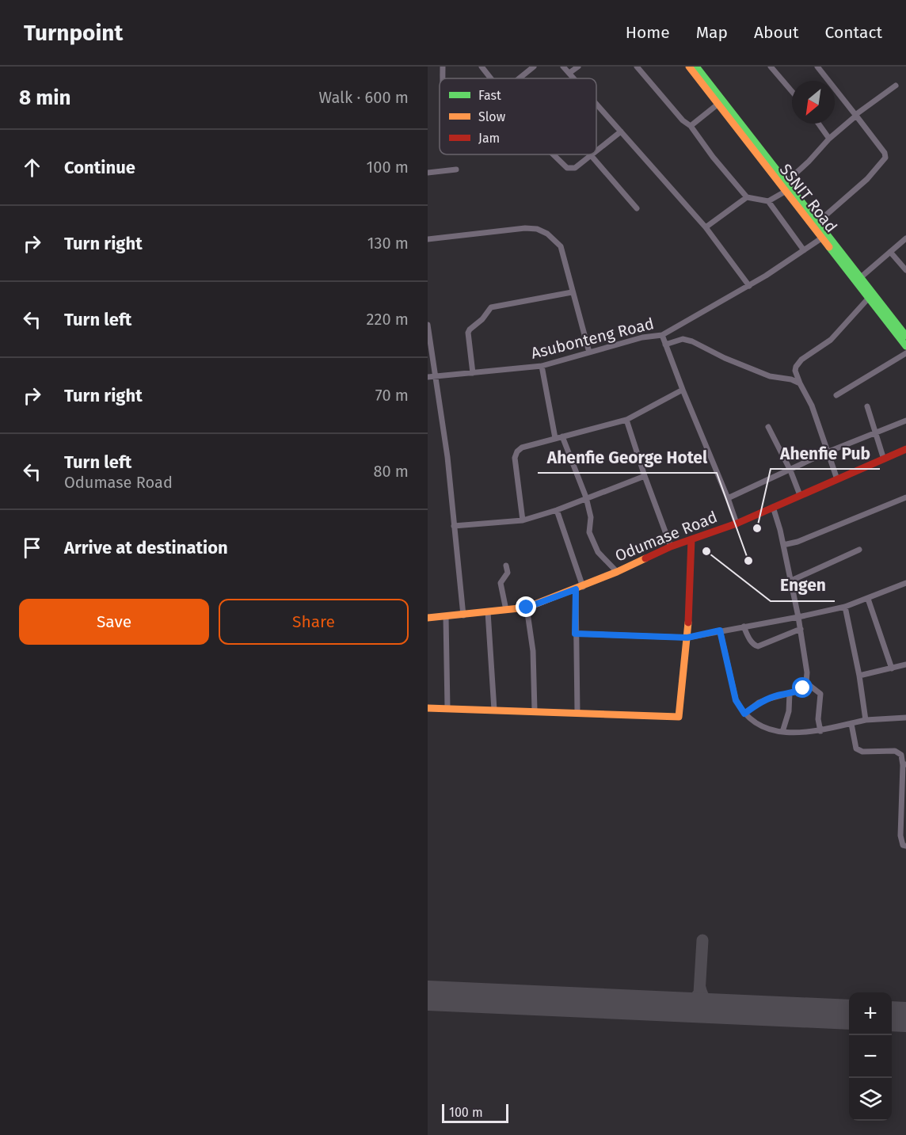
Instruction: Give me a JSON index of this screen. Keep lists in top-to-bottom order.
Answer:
{
  "streets": {
    "street": ["SSNIT Road", "Asubonteng Road", "Odumase Road"]
  },
  "crossings": [
    ["SSNIT Road", "Asubonteng Road"]
  ],
  "places": ["Ahenfie Pub", "Engen", "Ahenfie George Hotel"],
  "legend": ["Fast", "Slow", "Jam"],
  "scale_bar": "100 m",
  "north": "bottom left",
  "page": {
    "header": "Turnpoint",
    "nav": [
      "Home",
      "Map",
      "About",
      "Contact"
    ],
    "heading": ["8 min", "Walk · 600 m"],
    "list": [
      ["Continue", "100 m"],
      ["Turn right", "130 m"],
      ["Turn left", "220 m"],
      ["Turn right", "70 m"],
      ["Turn left", "Odumase Road", "80 m"],
      "Arrive at destination"
    ],
    "buttons": ["Save", "Share"],
    "map_buttons": ["+", "−"],
    "scale": "100 m"
  }
}
